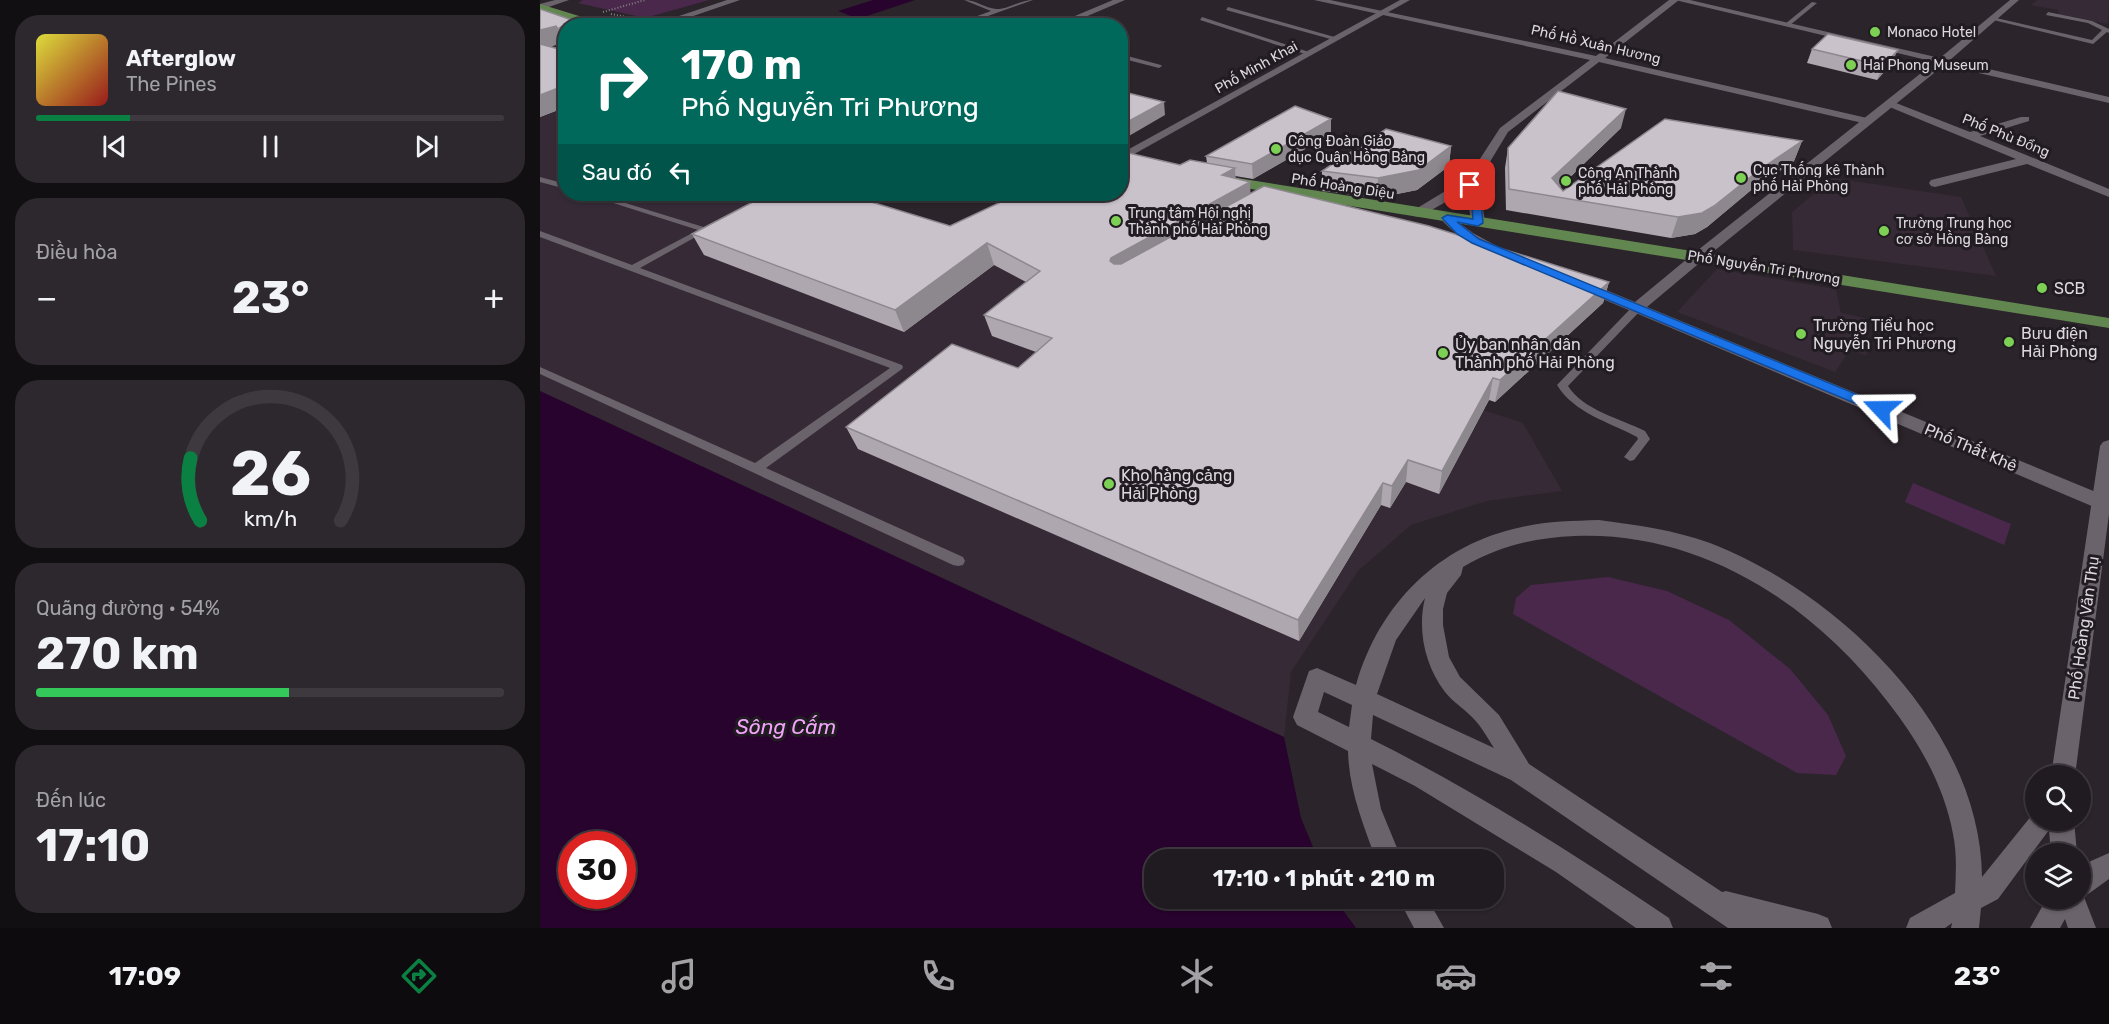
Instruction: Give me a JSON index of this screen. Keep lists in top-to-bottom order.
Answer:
{
  "streets": {
    "main road": [
      "Phố Hồ Xuân Hương",
      "Phố Minh Khai",
      "Phố Phù Đổng",
      "Phố Hoàng Diệu",
      "Phố Nguyễn Tri Phương",
      "Phố Thất Khê",
      "Phố Hoàng Văn Thụ"
    ]
  },
  "crossings": [
    ["Phố Hồ Xuân Hương", "Phố Minh Khai"],
    ["Phố Hoàng Diệu", "Phố Nguyễn Tri Phương"],
    ["Phố Thất Khê", "Phố Hoàng Văn Thụ"]
  ],
  "water": ["Sông Cấm"],
  "places": [
    "Monaco Hotel",
    "Hai Phong Museum",
    "Công Đoàn Giáo dục Quận Hồng Bàng",
    "Cục Thống kê Thành phố Hải Phòng",
    "Công An Thành phố Hải Phòng",
    "Trung tâm Hội nghị Thành phố Hải Phòng",
    "Trường Trung học cơ sở Hồng Bàng",
    "SCB",
    "Trường Tiểu học Nguyễn Tri Phương",
    "Bưu điện Hải Phòng",
    "Ủy ban nhân dân Thành phố Hải Phòng",
    "Kho hàng cảng Hải Phòng"
  ],
  "page": {
    "turn": ["170 m", "Phố Nguyễn Tri Phương"],
    "song": ["Afterglow", "The Pines"],
    "then": "Sau đó",
    "tile": [
      "Điều hòa",
      ["Quãng đường · 54%", "270 km"],
      ["Đến lúc", "17:10"]
    ],
    "heat": ["−", "23°", "+"],
    "limit": "30",
    "trip": "17:10 · 1 phút · 210 m",
    "tabs": ["17:09", "23°"],
    "gauge": ["26", "km/h"]
  }
}
